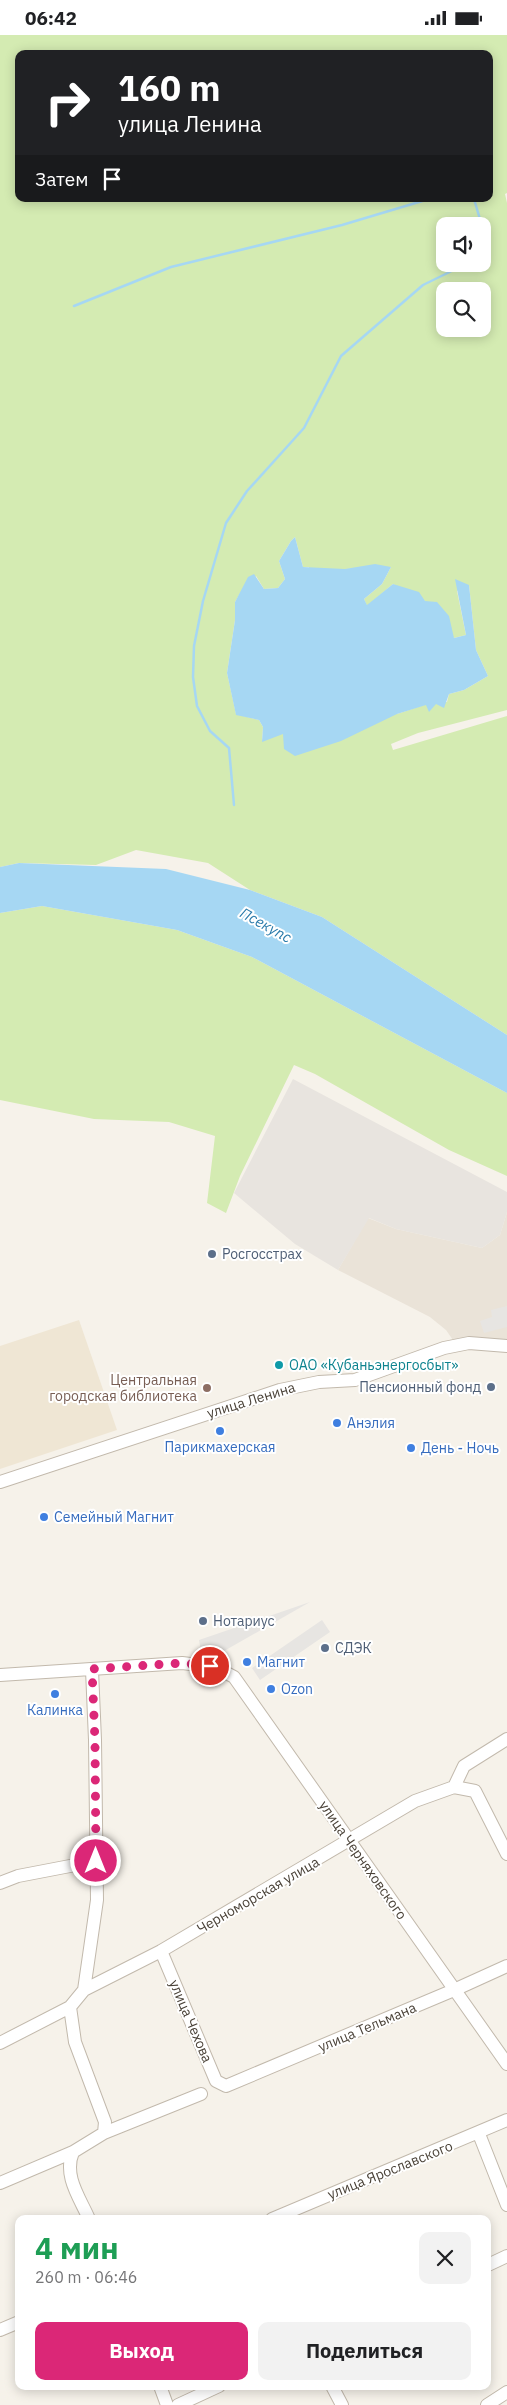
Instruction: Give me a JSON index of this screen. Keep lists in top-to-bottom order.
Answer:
{
  "streets": {
    "street": [
      "улица Ленина",
      "улица Черняховского",
      "Черноморская улица",
      "улица Чехова",
      "улица Тельмана",
      "улица Ярославского"
    ]
  },
  "crossings": [
    ["улица Черняховского", "Черноморская улица"],
    ["улица Черняховского", "улица Тельмана"],
    ["Черноморская улица", "улица Чехова"],
    ["улица Чехова", "улица Тельмана"]
  ],
  "water": ["Псекупс"],
  "places": [
    "Росгосстрах",
    "ОАО «Кубаньэнергосбыт»",
    "Пенсионный фонд",
    "Центральная городская библиотека",
    "Анэлия",
    "Парикмахерская",
    "День - Ночь",
    "Семейный Магнит",
    "Нотариус",
    "СДЭК",
    "Магнит",
    "Ozon",
    "Калинка"
  ],
  "page": {
    "status": "06:42",
    "turn": ["160 m", "улица Ленина"],
    "then": "Затем",
    "heading": ["4 мин", "260 m · 06:46"],
    "buttons": ["Выход", "Поделиться"]
  }
}
